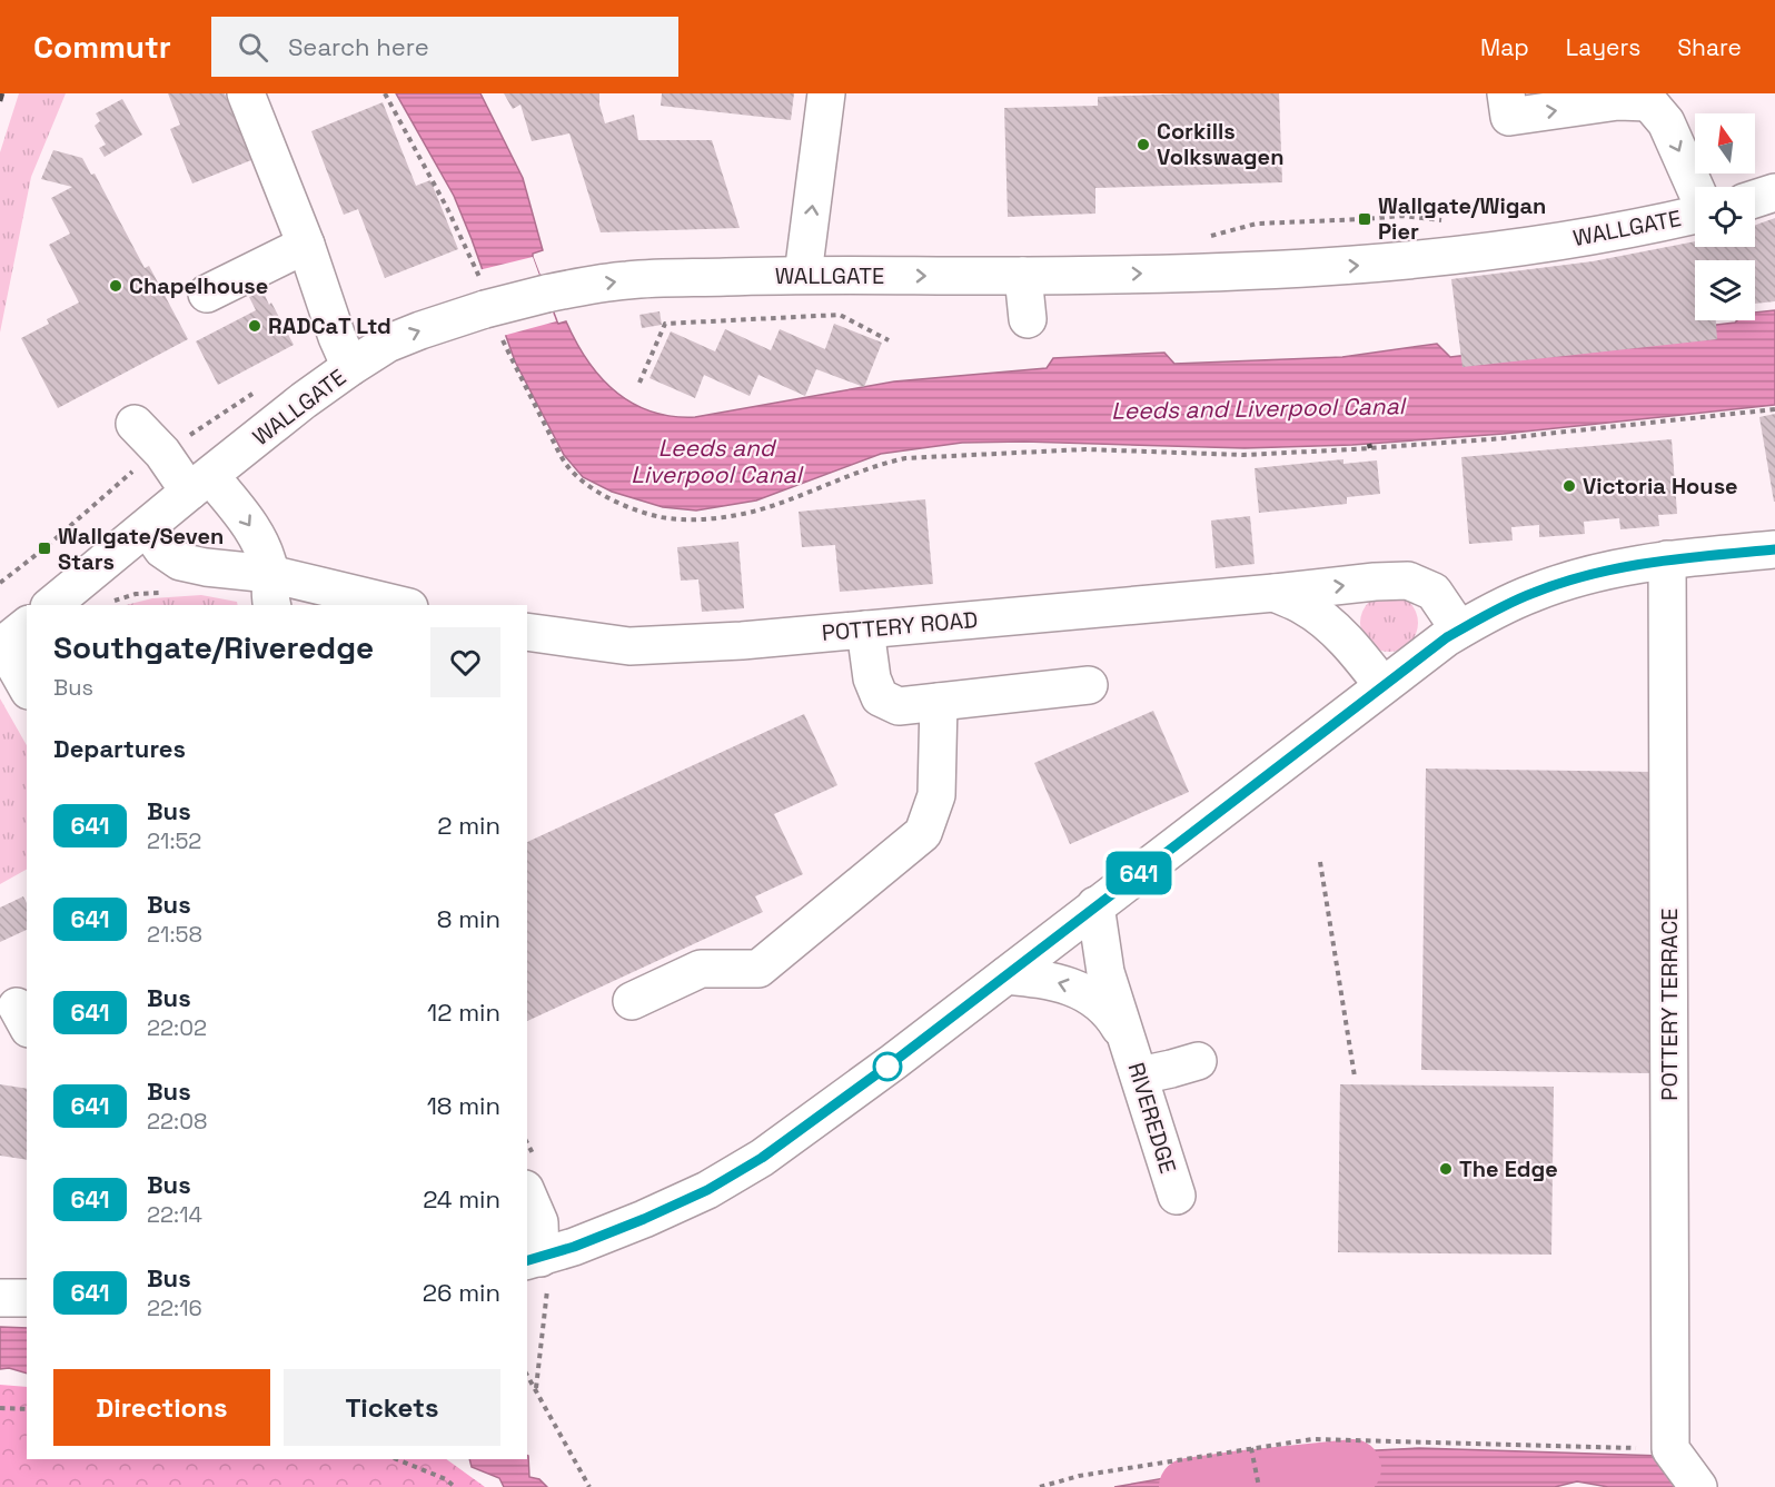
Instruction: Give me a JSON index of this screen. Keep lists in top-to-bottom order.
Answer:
{
  "streets": {
    "main road": [
      "WALLGATE",
      "POTTERY ROAD",
      "POTTERY TERRACE",
      "RIVEREDGE"
    ]
  },
  "one_way": ["WALLGATE"],
  "water": ["Leeds and Liverpool Canal"],
  "places": {
    "other": [
      "Corkills Volkswagen",
      "Chapelhouse",
      "RADCaT Ltd",
      "Victoria House",
      "The Edge"
    ],
    "transit": ["Wallgate/Wigan Pier", "Wallgate/Seven Stars"]
  },
  "lines": ["bus line 641"],
  "north": "top",
  "page": {
    "header": "Commutr",
    "search": "Search here",
    "nav": ["Map", "Layers", "Share"],
    "on_map": "641",
    "heading": [
      ["Southgate/Riveredge", "Bus"],
      "Departures"
    ],
    "list": [
      {
        "mark": "641",
        "name": "Bus",
        "note": "21:52",
        "value": "2 min"
      },
      {
        "mark": "641",
        "name": "Bus",
        "note": "21:58",
        "value": "8 min"
      },
      {
        "mark": "641",
        "name": "Bus",
        "note": "22:02",
        "value": "12 min"
      },
      {
        "mark": "641",
        "name": "Bus",
        "note": "22:08",
        "value": "18 min"
      },
      {
        "mark": "641",
        "name": "Bus",
        "note": "22:14",
        "value": "24 min"
      },
      {
        "mark": "641",
        "name": "Bus",
        "note": "22:16",
        "value": "26 min"
      }
    ],
    "buttons": ["Directions", "Tickets"]
  }
}
